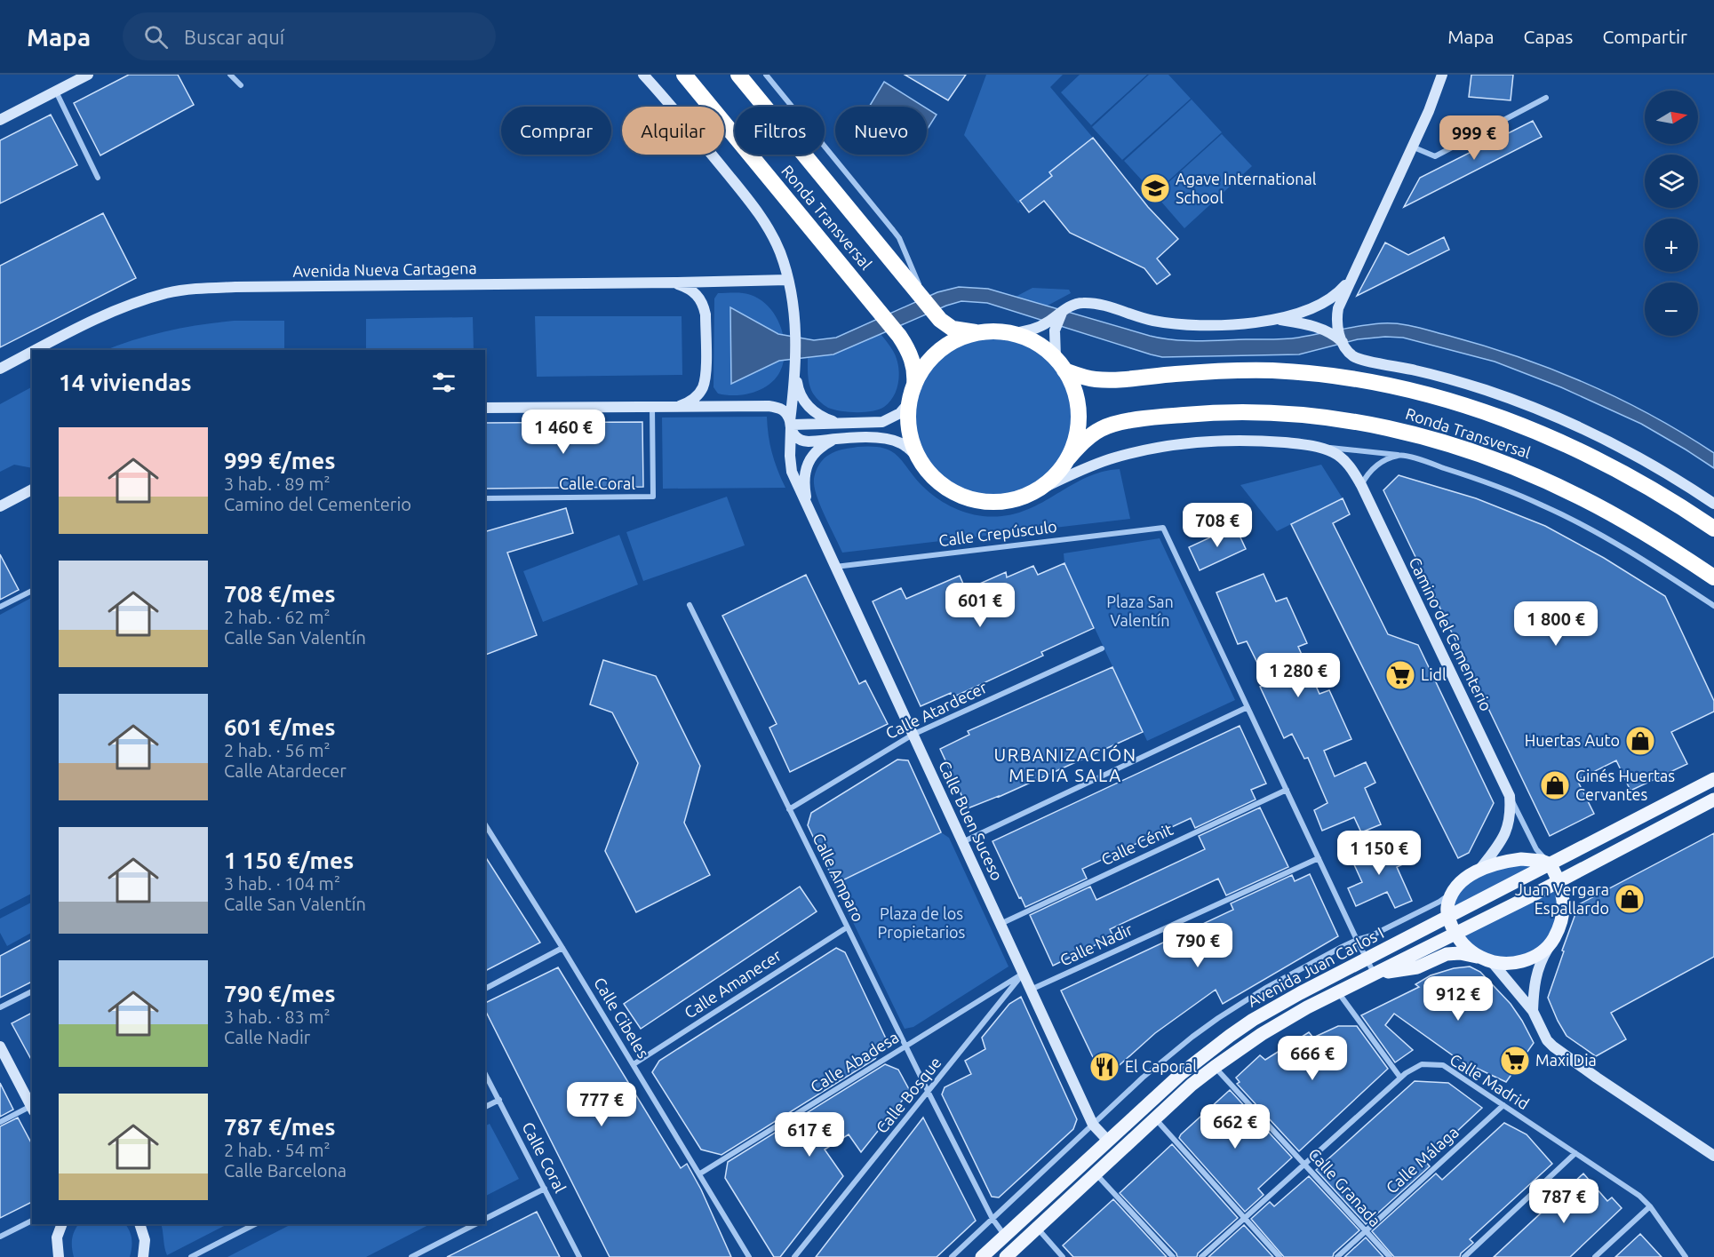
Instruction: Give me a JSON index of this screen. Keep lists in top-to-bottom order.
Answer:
{
  "streets": {
    "highway": ["Ronda Transversal"],
    "main road": [
      "Avenida Nueva Cartagena",
      "Camino del Cementerio",
      "Calle Buen Suceso",
      "Avenida Juan Carlos I"
    ],
    "street": [
      "Calle Coral",
      "Calle Crepúsculo",
      "Calle Atardecer",
      "Calle Cénit",
      "Calle Amparo",
      "Calle Nadir",
      "Calle Amanecer",
      "Calle Cibeles",
      "Calle Abadesa",
      "Calle Madrid",
      "Calle Bosque",
      "Calle Málaga",
      "Calle Granada"
    ]
  },
  "crossings": [
    ["Ronda Transversal", "Camino del Cementerio"],
    ["Calle Crepúsculo", "Calle Buen Suceso"],
    ["Camino del Cementerio", "Avenida Juan Carlos I"],
    ["Calle Atardecer", "Calle Buen Suceso"],
    ["Calle Atardecer", "Calle Amparo"],
    ["Calle Buen Suceso", "Calle Cénit"],
    ["Calle Buen Suceso", "Calle Nadir"],
    ["Calle Buen Suceso", "Avenida Juan Carlos I"],
    ["Calle Buen Suceso", "Calle Abadesa"],
    ["Calle Buen Suceso", "Calle Bosque"],
    ["Calle Amparo", "Avenida Juan Carlos I"],
    ["Calle Amparo", "Calle Amanecer"],
    ["Calle Amparo", "Calle Abadesa"],
    ["Calle Amparo", "Calle Bosque"],
    ["Avenida Juan Carlos I", "Calle Granada"],
    ["Calle Amanecer", "Calle Cibeles"],
    ["Calle Cibeles", "Calle Abadesa"],
    ["Calle Abadesa", "Calle Bosque"],
    ["Calle Madrid", "Calle Málaga"],
    ["Calle Madrid", "Calle Granada"],
    ["Calle Málaga", "Calle Granada"]
  ],
  "districts": ["URBANIZACIÓN MEDIA SALA"],
  "parks": ["Plaza San Valentín", "Plaza de los Propietarios"],
  "places": {
    "school or university": ["Agave International School"],
    "supermarket": ["Lidl", "Maxi Dia"],
    "shop": ["Huertas Auto", "Ginés Huertas Cervantes", "Juan Vergara Espallardo"],
    "restaurant": ["El Caporal"]
  },
  "north": "right",
  "page": {
    "header": "Mapa",
    "search": "Buscar aquí",
    "nav": ["Mapa", "Capas", "Compartir"],
    "map_buttons": ["+", "−"],
    "chip": [
      "Comprar",
      "Alquilar",
      "Filtros",
      "Nuevo"
    ],
    "price": [
      "999 €",
      "1 460 €",
      "708 €",
      "601 €",
      "1 800 €",
      "1 280 €",
      "1 150 €",
      "790 €",
      "912 €",
      "666 €",
      "777 €",
      "662 €",
      "617 €",
      "787 €"
    ],
    "heading": "14 viviendas",
    "list": [
      {
        "name": "999 €/mes",
        "note": "3 hab. · 89 m² · Camino del Cementerio"
      },
      {
        "name": "708 €/mes",
        "note": "2 hab. · 62 m² · Calle San Valentín"
      },
      {
        "name": "601 €/mes",
        "note": "2 hab. · 56 m² · Calle Atardecer"
      },
      {
        "name": "1 150 €/mes",
        "note": "3 hab. · 104 m² · Calle San Valentín"
      },
      {
        "name": "790 €/mes",
        "note": "3 hab. · 83 m² · Calle Nadir"
      },
      {
        "name": "787 €/mes",
        "note": "2 hab. · 54 m² · Calle Barcelona"
      }
    ]
  }
}
